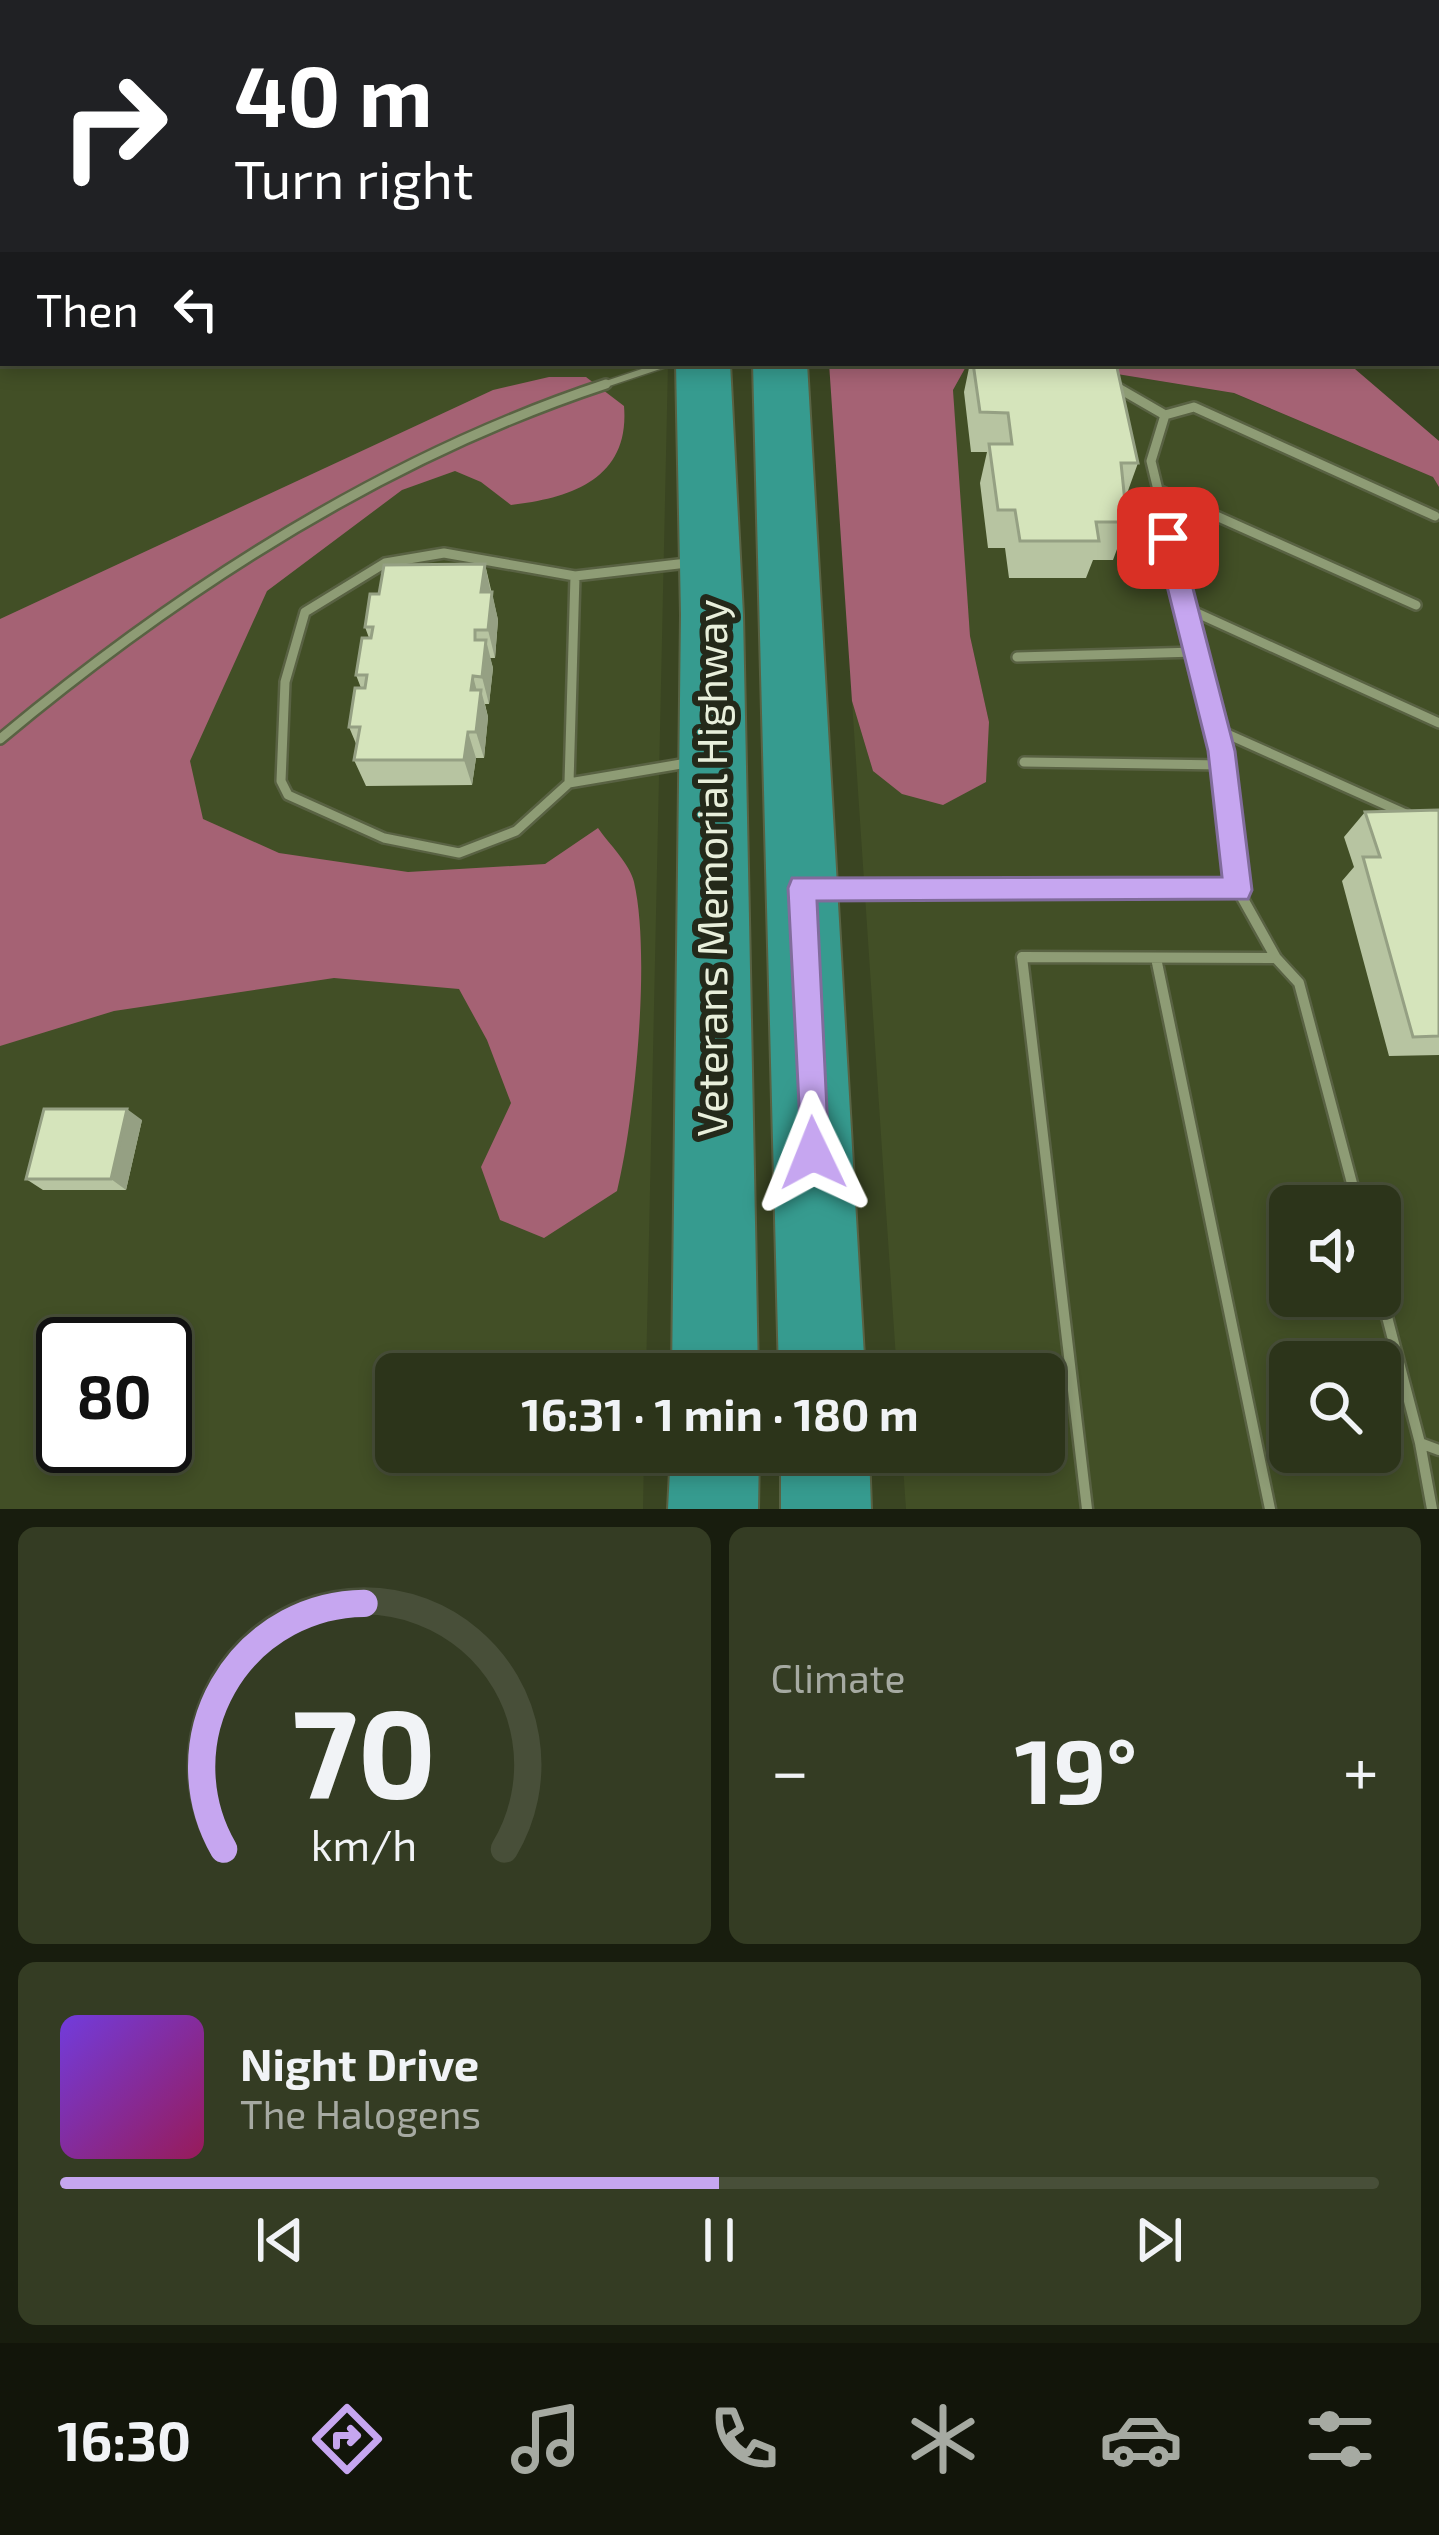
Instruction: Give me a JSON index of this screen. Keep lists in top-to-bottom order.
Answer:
{
  "streets": {
    "highway": ["Veterans Memorial Highway"]
  },
  "page": {
    "turn": ["40 m", "Turn right"],
    "then": "Then",
    "limit": "80",
    "trip": "16:31 · 1 min · 180 m",
    "tile": "Climate",
    "heat": ["−", "19°", "+"],
    "song": ["Night Drive", "The Halogens"],
    "tabs": "16:30",
    "gauge": ["70", "km/h"]
  }
}
